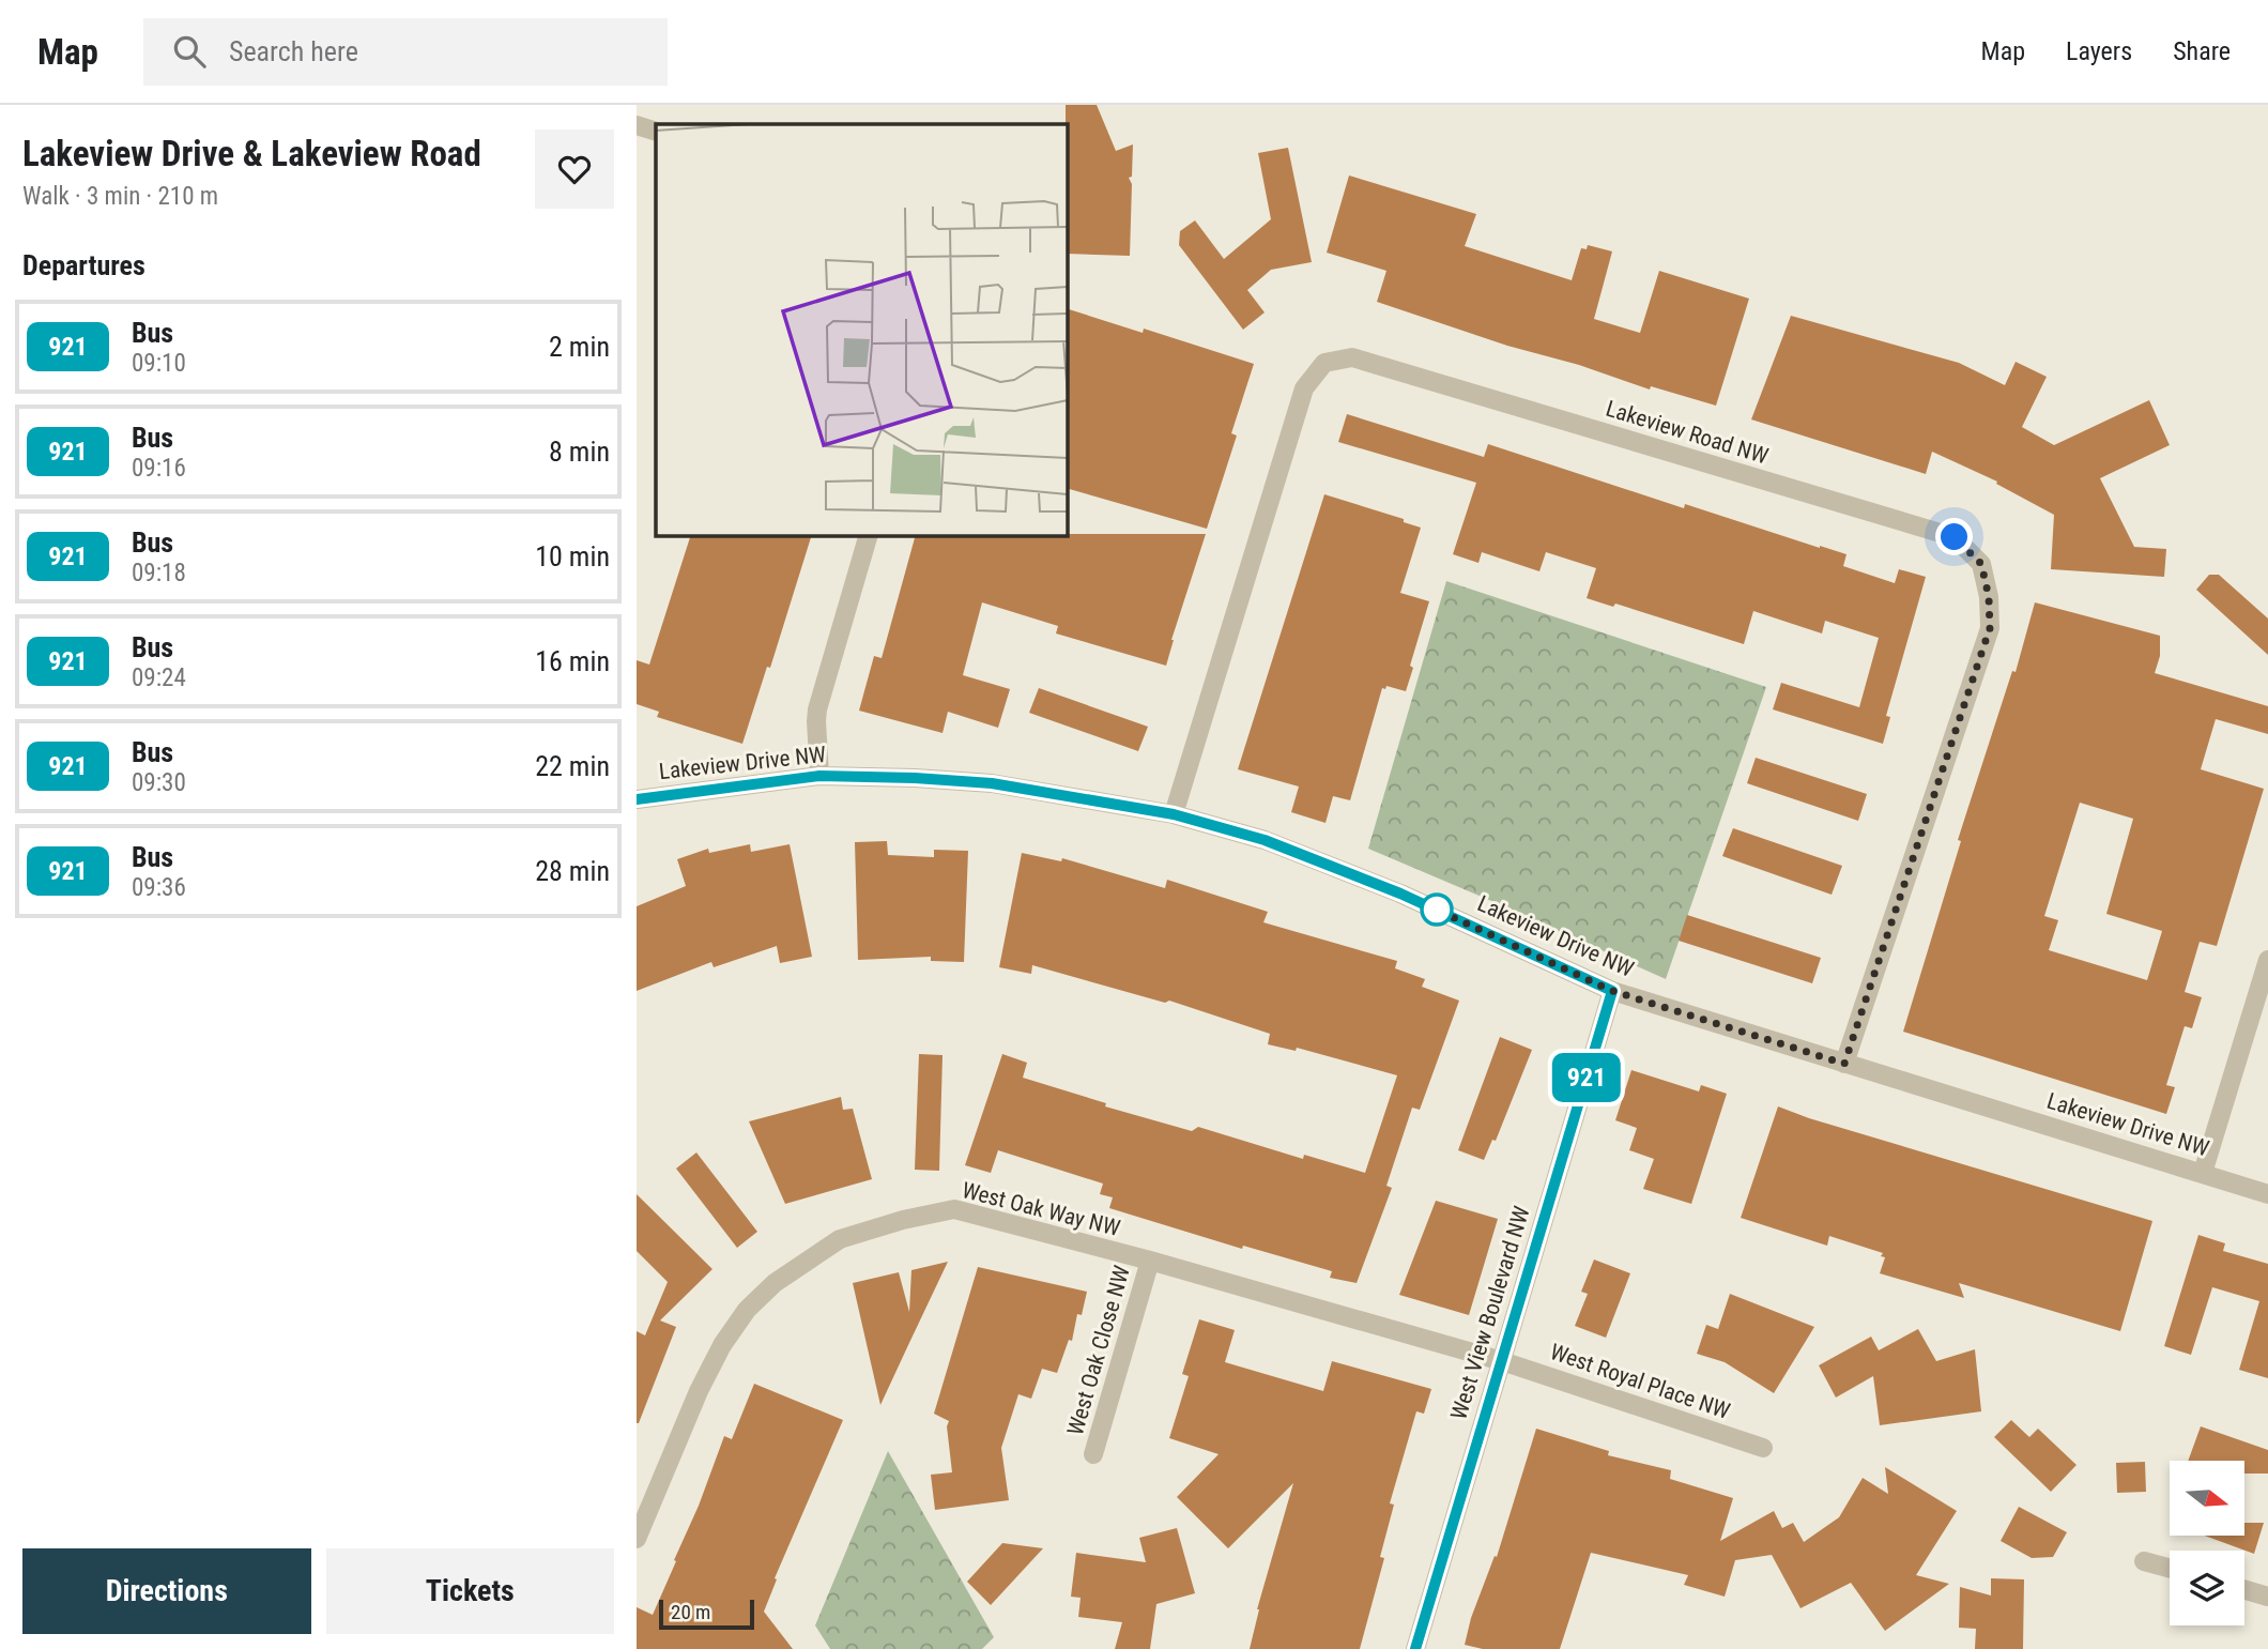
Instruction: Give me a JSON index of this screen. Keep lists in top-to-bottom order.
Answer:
{
  "streets": {
    "street": [
      "Lakeview Road NW",
      "Lakeview Drive NW",
      "West Oak Way NW",
      "West View Boulevard NW",
      "West Oak Close NW",
      "West Royal Place NW"
    ]
  },
  "crossings": [
    ["Lakeview Road NW", "Lakeview Drive NW"],
    ["Lakeview Drive NW", "West View Boulevard NW"],
    ["West Oak Way NW", "West View Boulevard NW"],
    ["West Oak Way NW", "West Oak Close NW"],
    ["West Oak Way NW", "West Royal Place NW"],
    ["West View Boulevard NW", "West Royal Place NW"]
  ],
  "lines": ["bus line 921"],
  "scale_bar": "20 m",
  "north": "right",
  "page": {
    "header": "Map",
    "search": "Search here",
    "nav": ["Map", "Layers", "Share"],
    "heading": [
      ["Lakeview Drive & Lakeview Road", "Walk · 3 min · 210 m"],
      "Departures"
    ],
    "on_map": "921",
    "list": [
      {
        "mark": "921",
        "name": "Bus",
        "note": "09:10",
        "value": "2 min"
      },
      {
        "mark": "921",
        "name": "Bus",
        "note": "09:16",
        "value": "8 min"
      },
      {
        "mark": "921",
        "name": "Bus",
        "note": "09:18",
        "value": "10 min"
      },
      {
        "mark": "921",
        "name": "Bus",
        "note": "09:24",
        "value": "16 min"
      },
      {
        "mark": "921",
        "name": "Bus",
        "note": "09:30",
        "value": "22 min"
      },
      {
        "mark": "921",
        "name": "Bus",
        "note": "09:36",
        "value": "28 min"
      }
    ],
    "buttons": ["Directions", "Tickets"],
    "scale": "20 m"
  }
}
